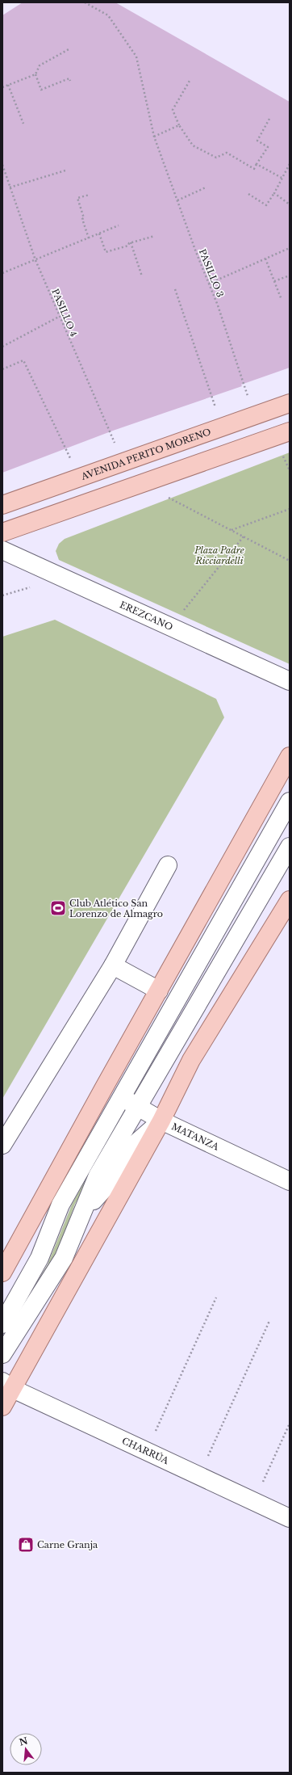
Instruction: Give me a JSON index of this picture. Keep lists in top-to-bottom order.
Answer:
{
  "streets": {
    "main road": ["AVENIDA PERITO MORENO"],
    "street": ["EREZCANO", "MATANZA", "CHARRÚA"],
    "path": ["PASILLO 3", "PASILLO 4"]
  },
  "crossings": [
    ["PASILLO 3", "AVENIDA PERITO MORENO"],
    ["PASILLO 4", "AVENIDA PERITO MORENO"]
  ],
  "parks": ["Plaza Padre Ricciardelli"],
  "places": {
    "sports": ["Club Atlético San Lorenzo de Almagro"],
    "shop": ["Carne Granja"]
  },
  "north": "top"
}
